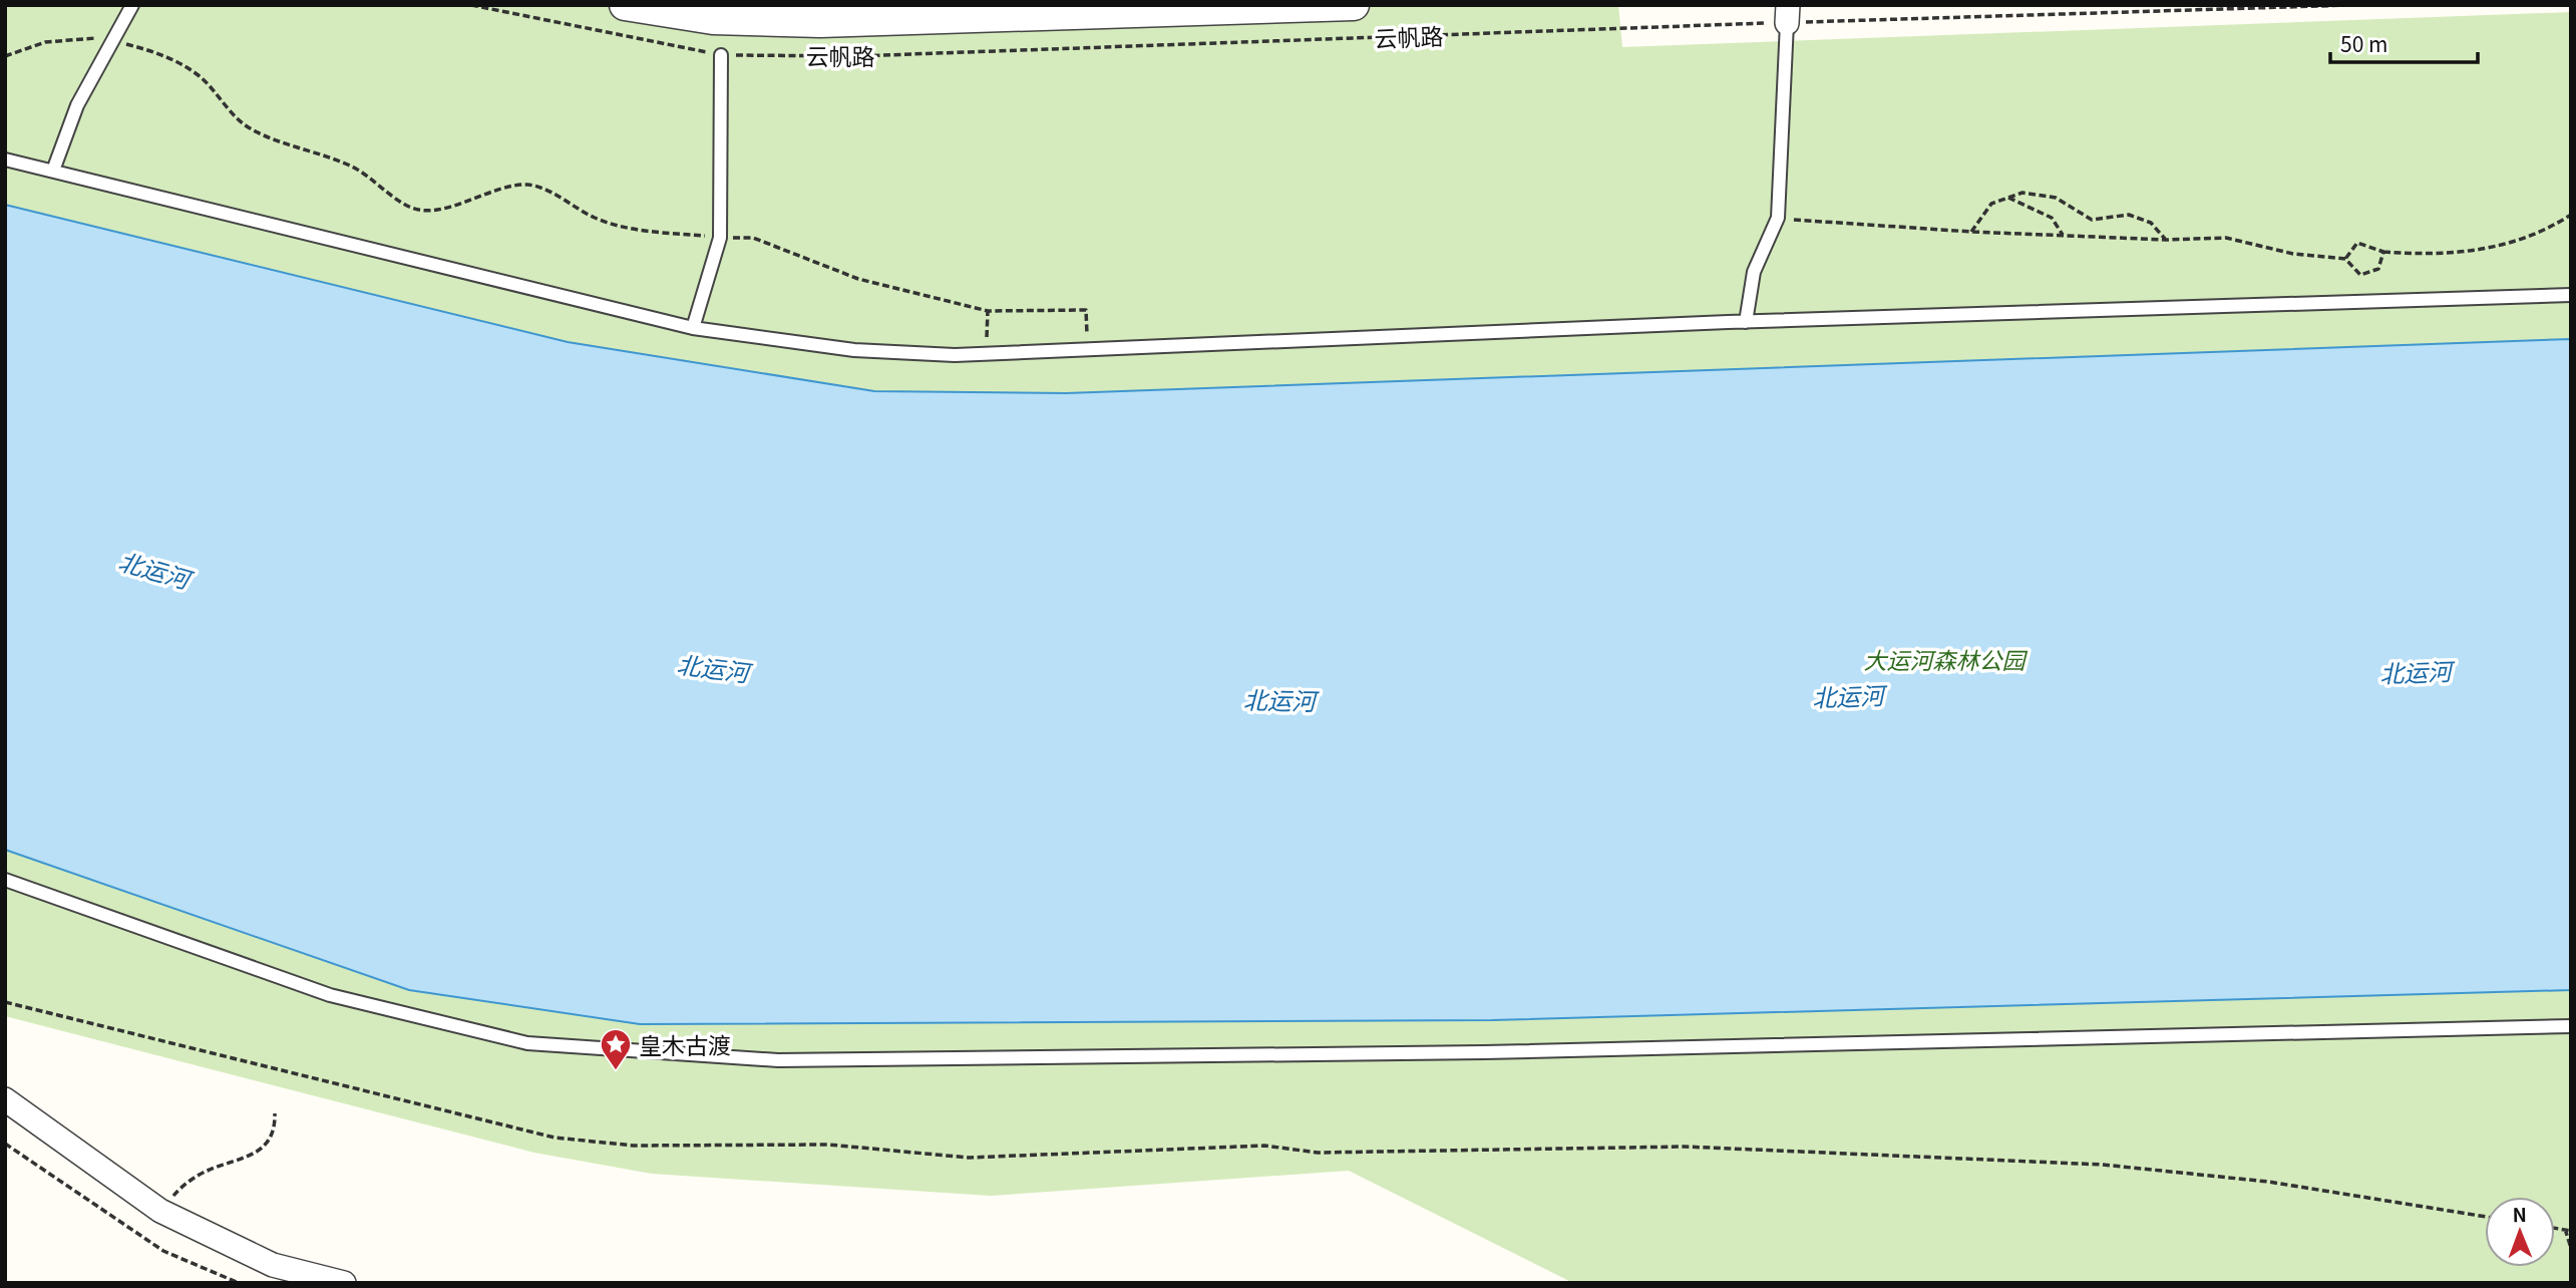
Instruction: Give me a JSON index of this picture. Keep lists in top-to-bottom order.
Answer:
{
  "streets": {
    "street": ["云帆路"]
  },
  "water": ["北运河"],
  "parks": ["大运河森林公园"],
  "places": {
    "place": ["皇木古渡"]
  },
  "scale_bar": "50 m",
  "north": "top"
}
